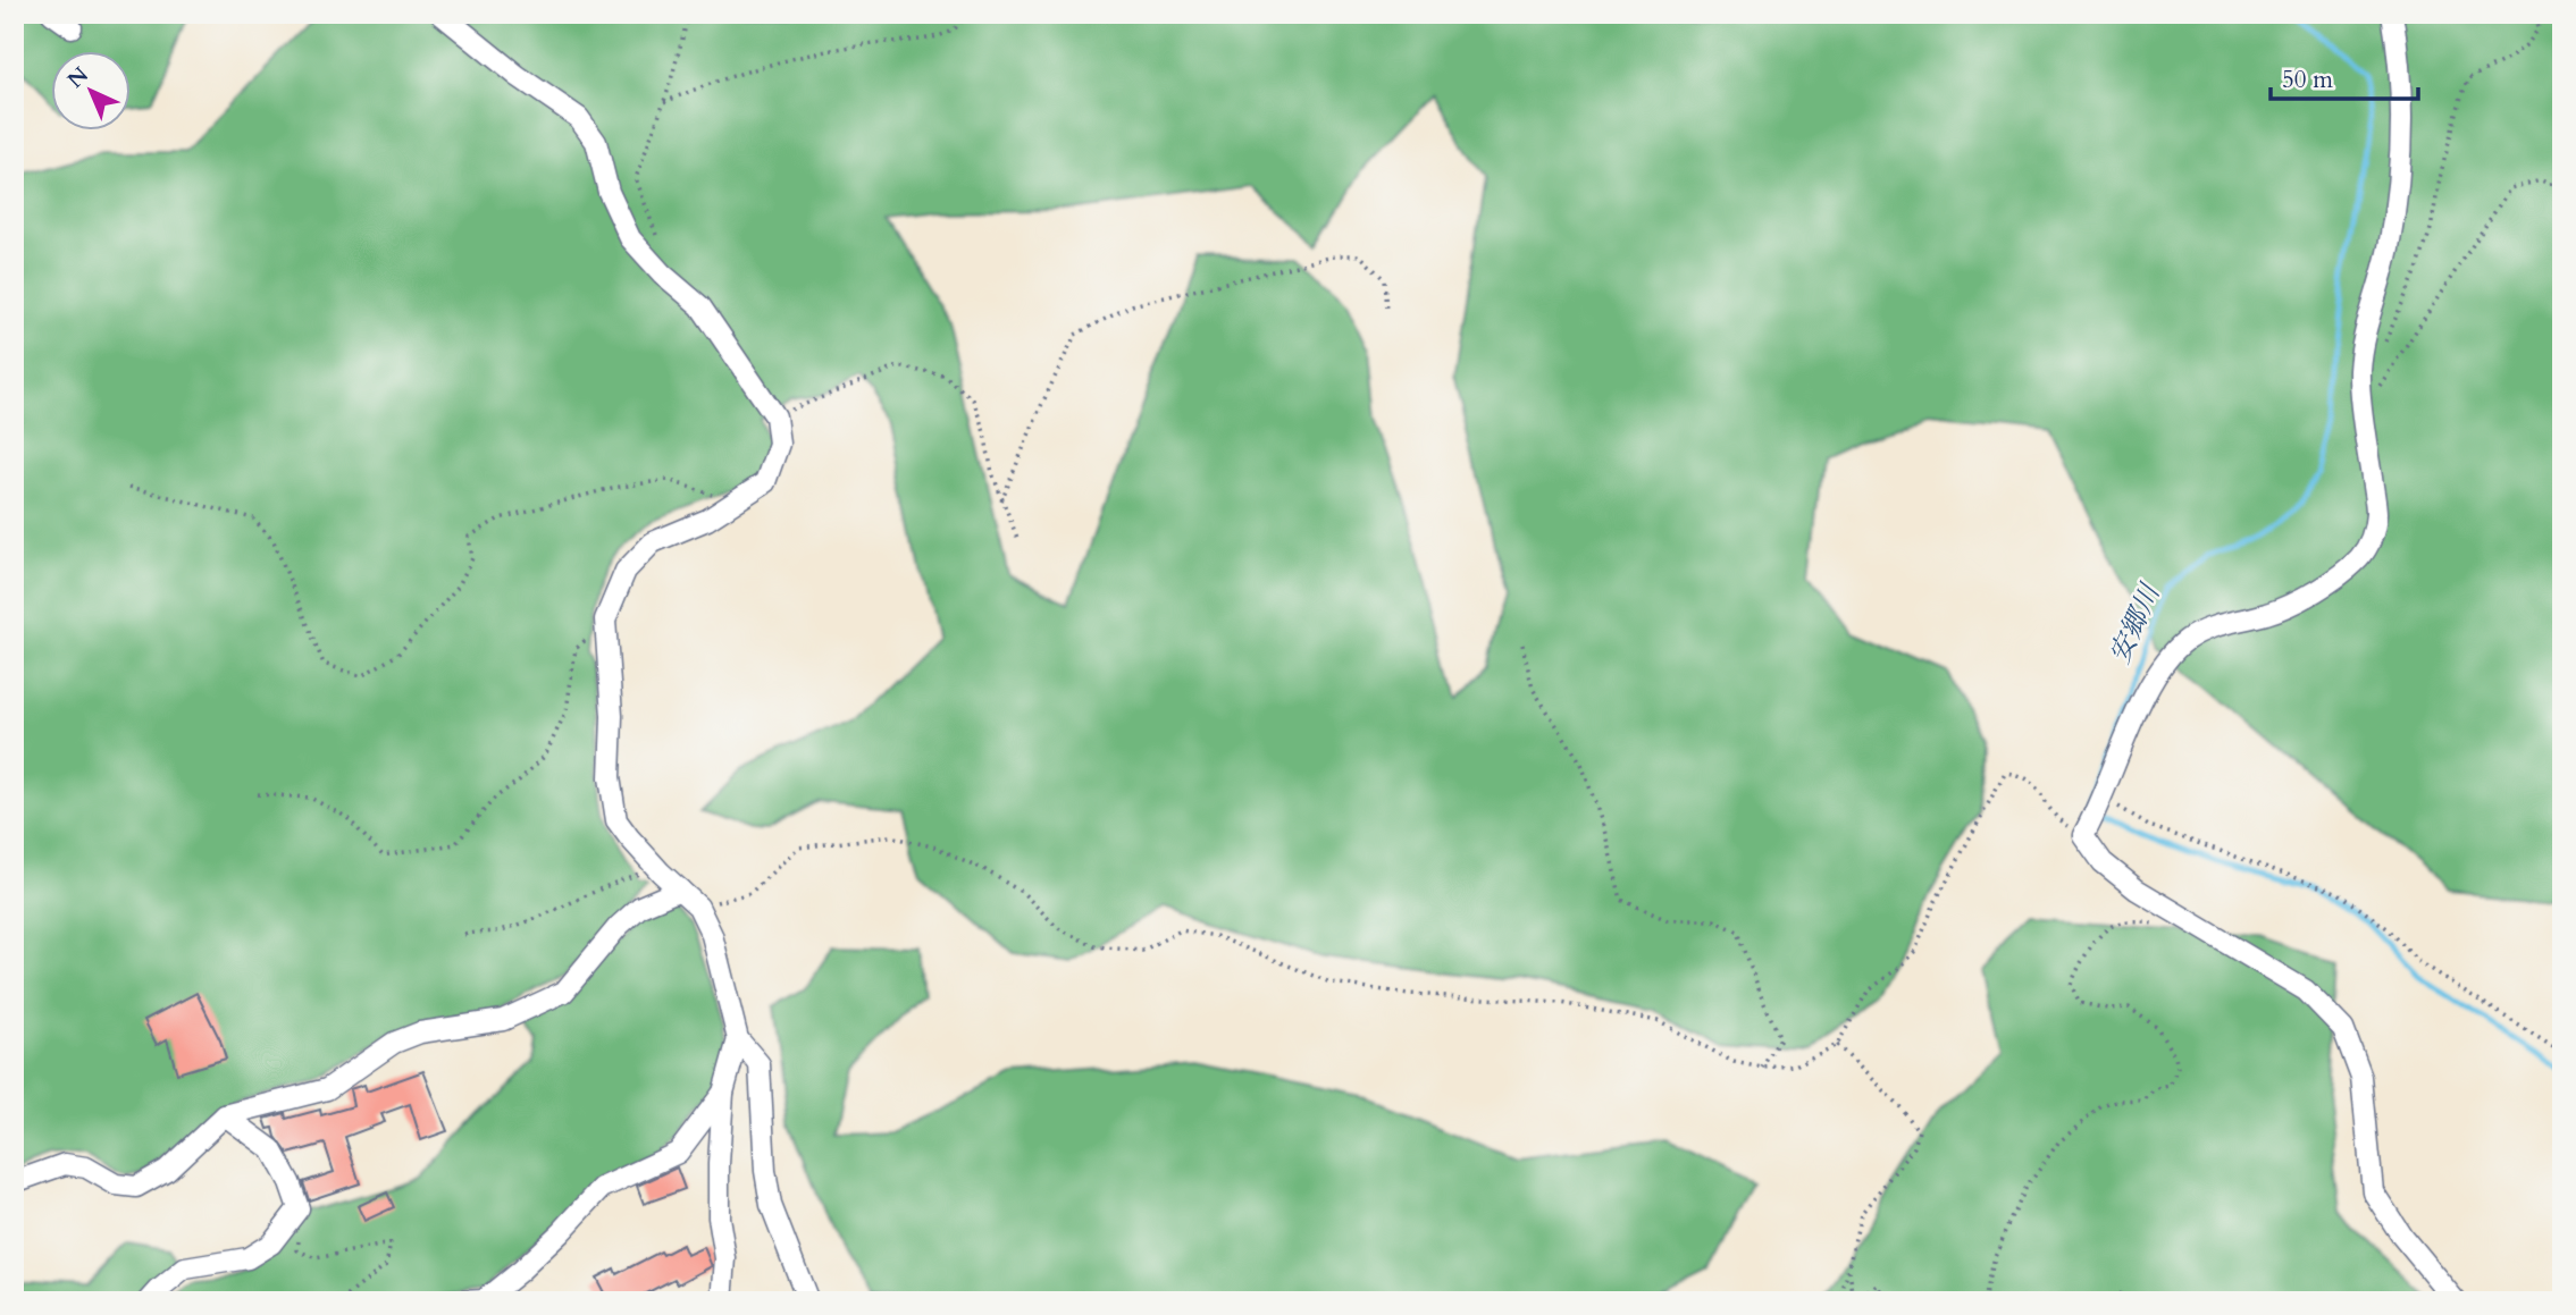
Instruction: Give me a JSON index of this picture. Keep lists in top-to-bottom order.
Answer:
{
  "water": ["安郷川"],
  "scale_bar": "50 m",
  "north": "top left"
}
